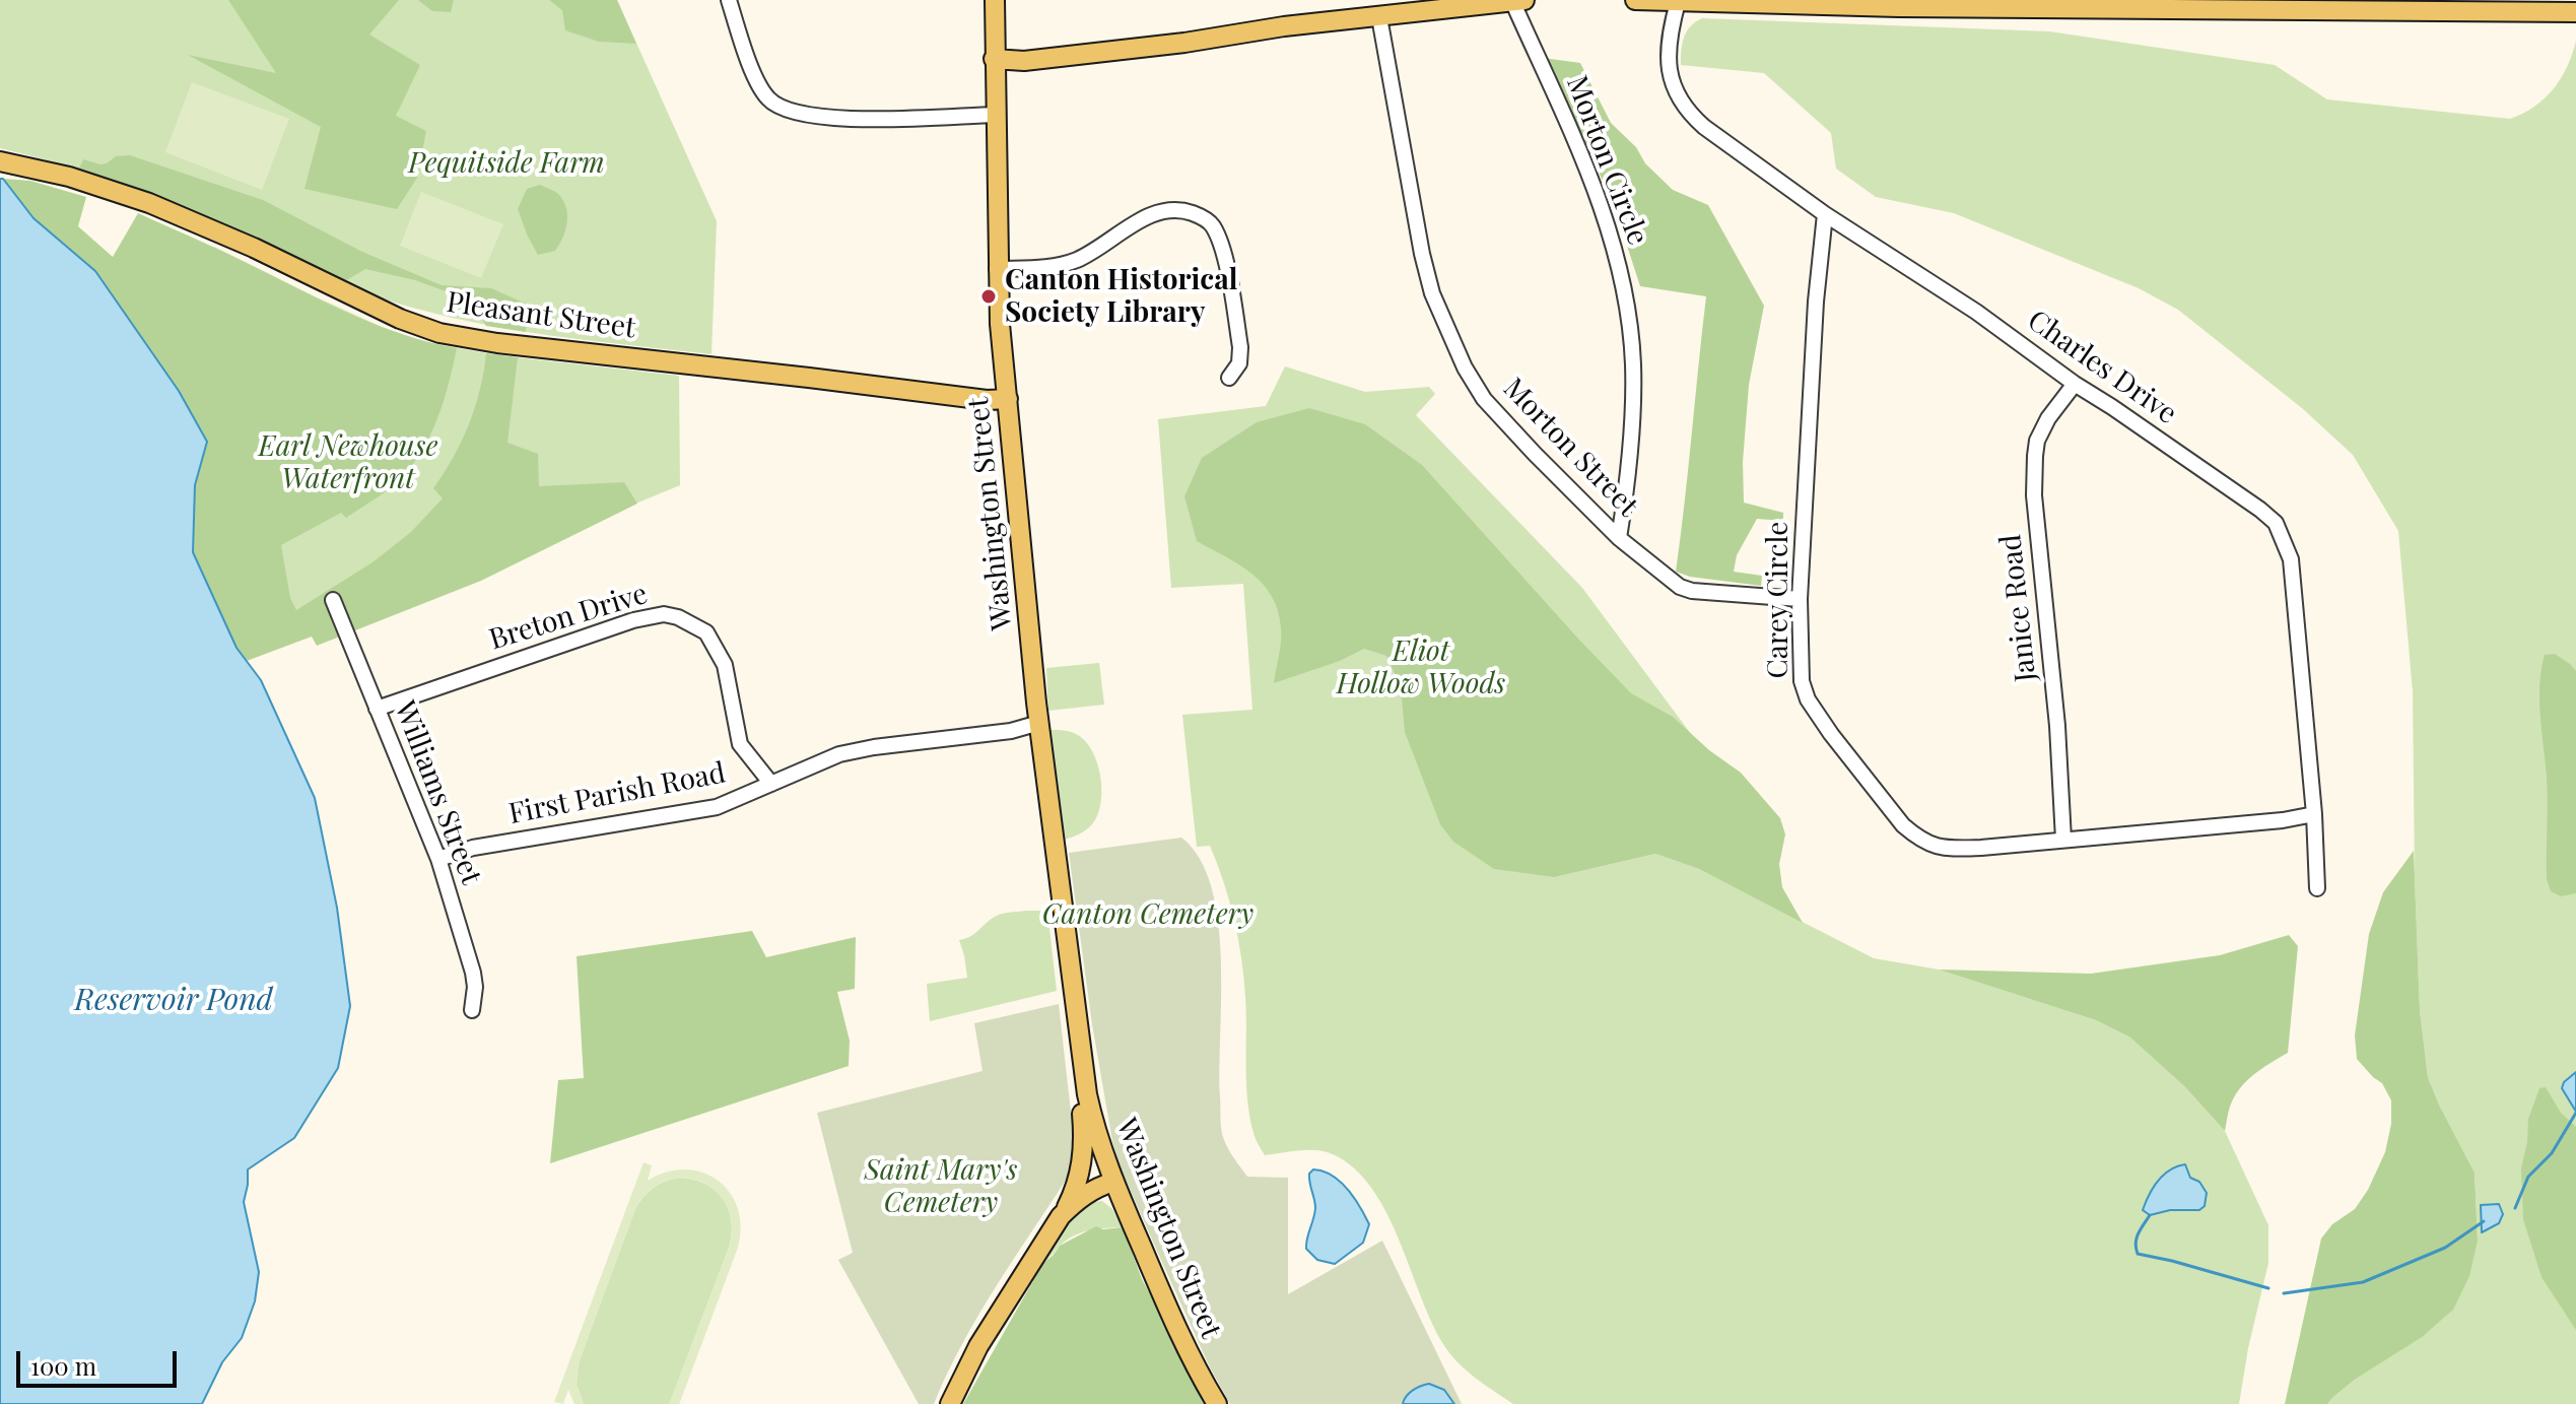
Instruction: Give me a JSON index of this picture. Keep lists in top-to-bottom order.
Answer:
{
  "streets": {
    "main road": ["Pleasant Street", "Washington Street"],
    "street": [
      "Morton Circle",
      "Charles Drive",
      "Morton Street",
      "Carey Circle",
      "Janice Road",
      "Breton Drive",
      "Williams Street",
      "First Parish Road"
    ]
  },
  "crossings": [
    ["Morton Circle", "Morton Street"],
    ["Pleasant Street", "Washington Street"],
    ["Charles Drive", "Carey Circle"],
    ["Charles Drive", "Janice Road"],
    ["Morton Street", "Carey Circle"],
    ["Washington Street", "First Parish Road"],
    ["Carey Circle", "Janice Road"],
    ["Breton Drive", "Williams Street"],
    ["Breton Drive", "First Parish Road"],
    ["Williams Street", "First Parish Road"]
  ],
  "water": ["Reservoir Pond"],
  "parks": [
    "Pequitside Farm",
    "Earl Newhouse Waterfront",
    "Eliot Hollow Woods",
    "Canton Cemetery",
    "Saint Mary's Cemetery"
  ],
  "places": ["Canton Historical Society Library"],
  "scale_bar": "100 m"
}
